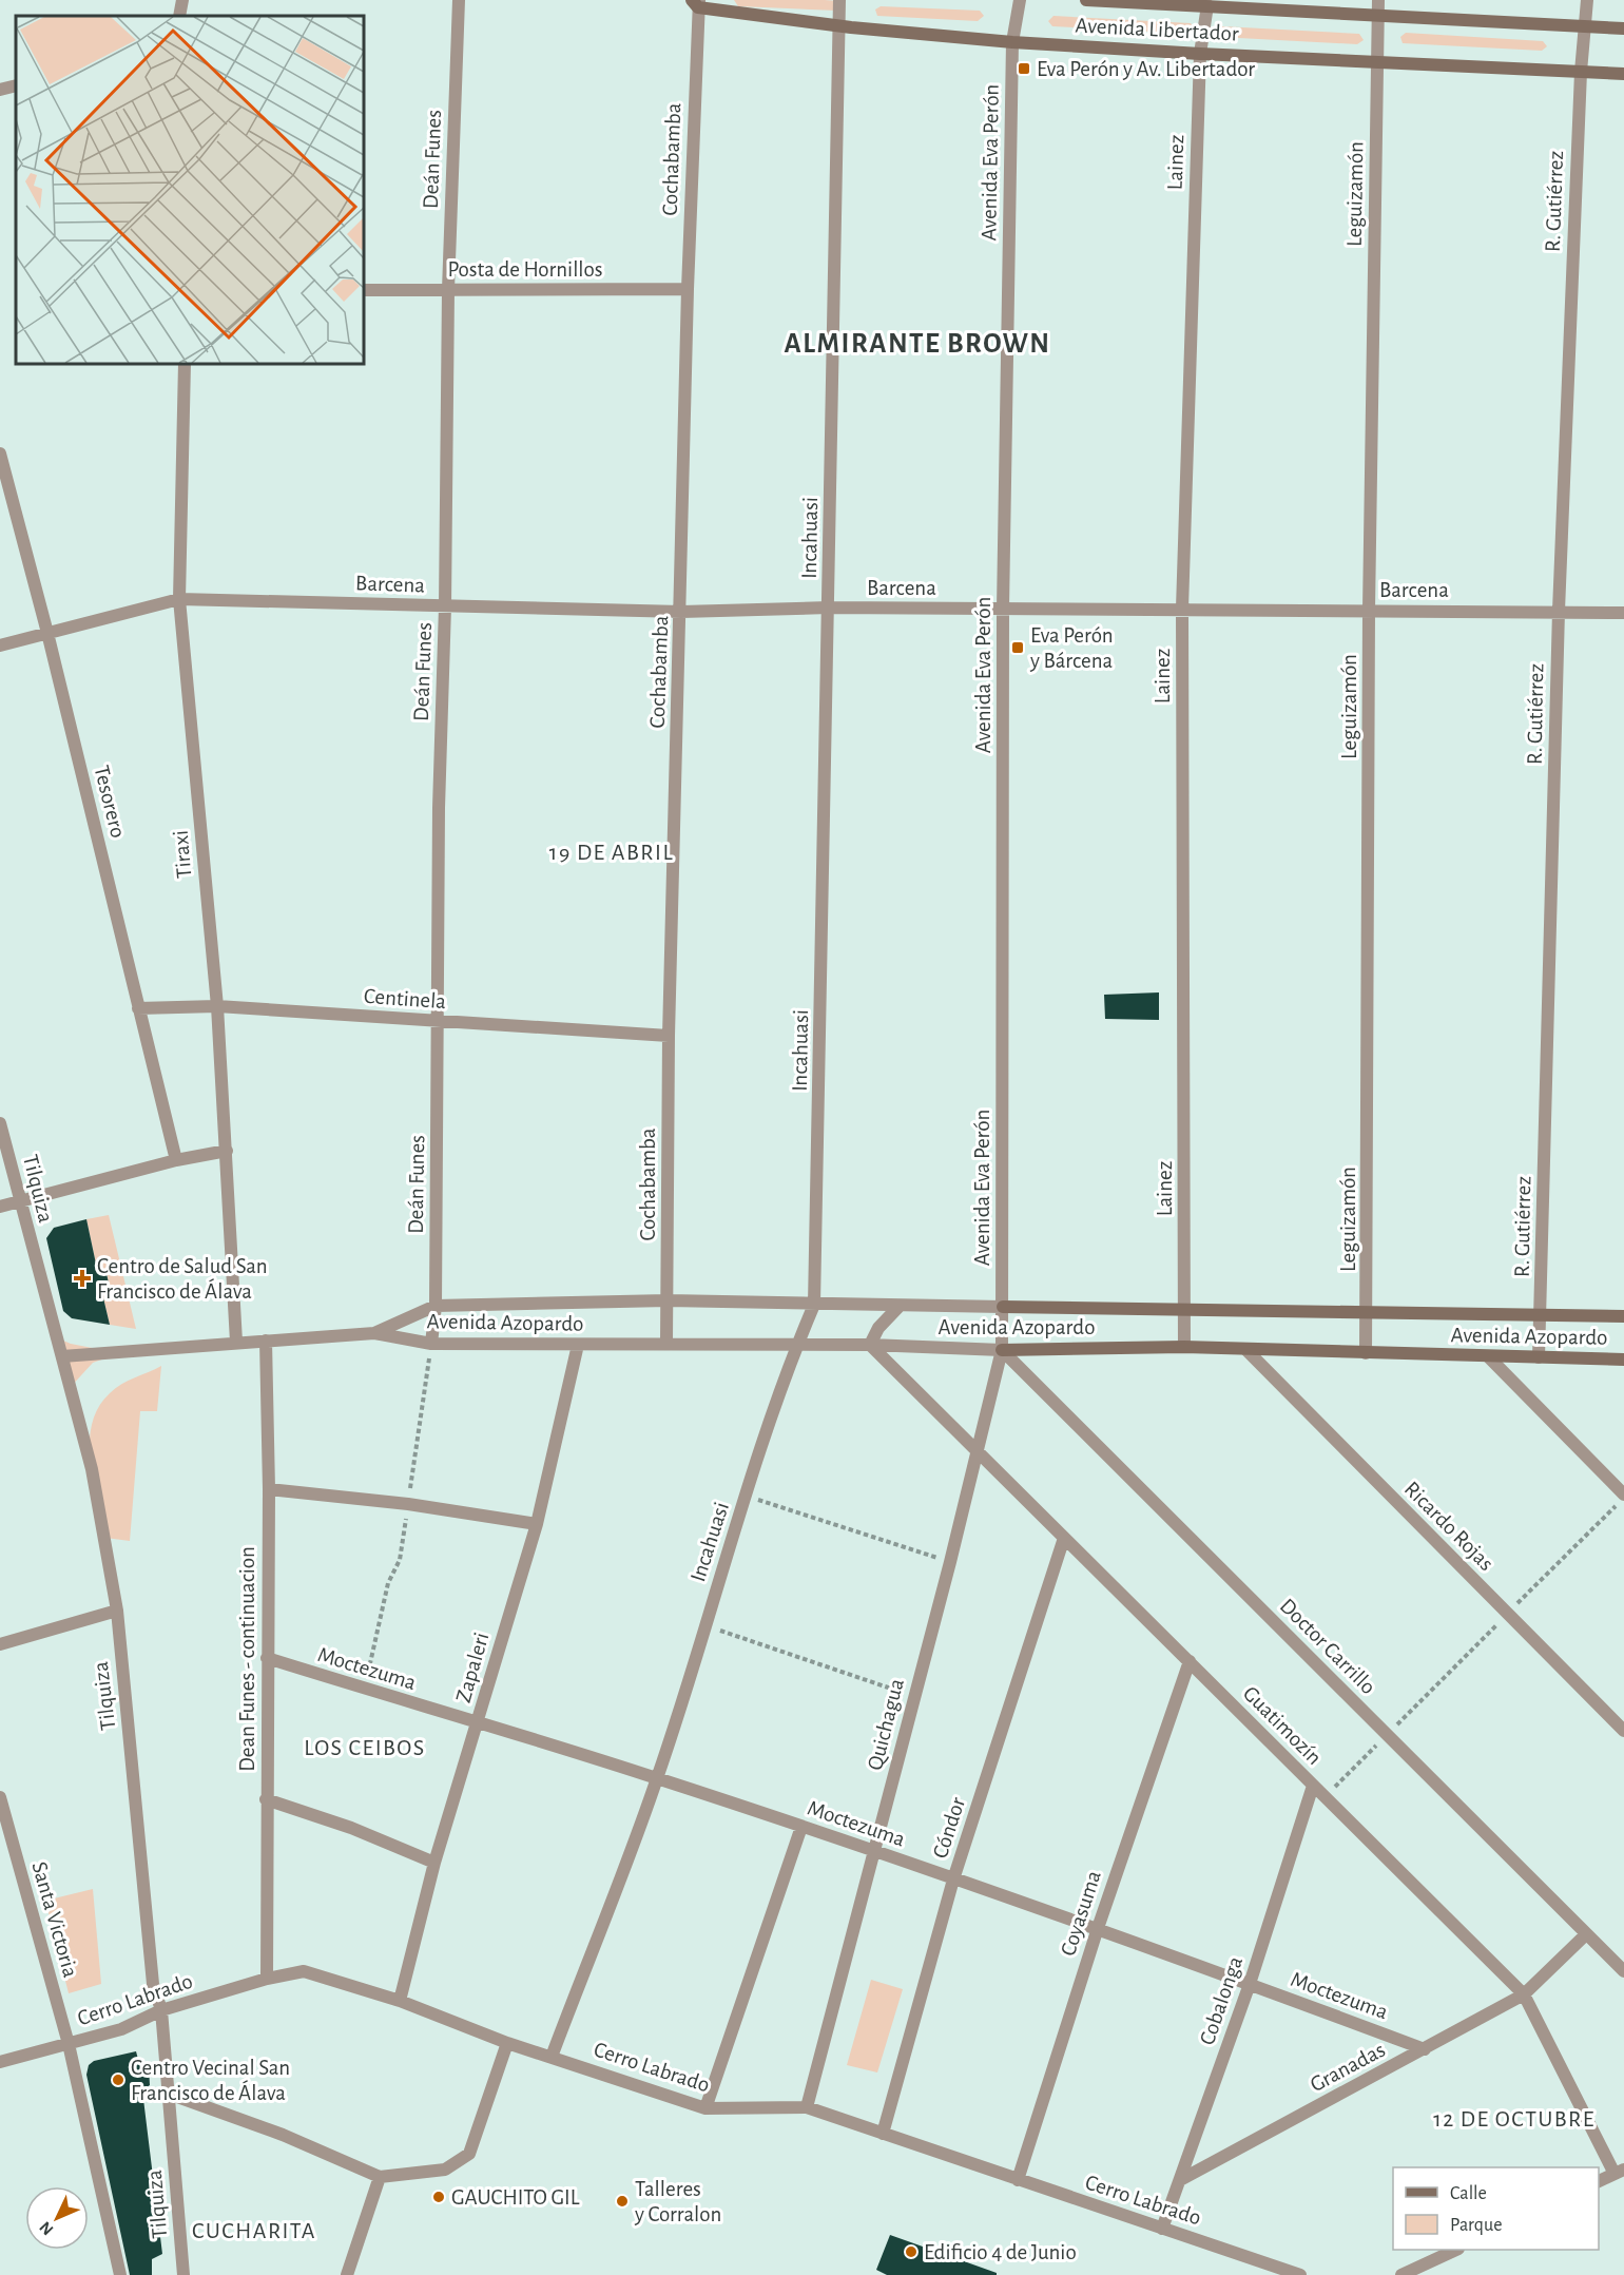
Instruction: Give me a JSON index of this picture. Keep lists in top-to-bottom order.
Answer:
{
  "streets": {
    "street": [
      "Avenida Libertador",
      "Deán Funes",
      "Cochabamba",
      "Avenida Eva Perón",
      "Lainez",
      "Leguizamón",
      "R. Gutiérrez",
      "Posta de Hornillos",
      "Incahuasi",
      "Barcena",
      "Tesorero",
      "Tiraxi",
      "Centinela",
      "Tilquiza",
      "Avenida Azopardo",
      "Ricardo Rojas",
      "Doctor Carrillo",
      "Dean Funes - continuacion",
      "Zapaleri",
      "Moctezuma",
      "Quichagua",
      "Guatimozín",
      "Cóndor",
      "Coyasuma",
      "Santa Victoria",
      "Cerro Labrado",
      "Cobalonga",
      "Granadas"
    ]
  },
  "crossings": [
    ["Avenida Libertador", "Cochabamba"],
    ["Avenida Libertador", "Avenida Eva Perón"],
    ["Avenida Libertador", "Lainez"],
    ["Avenida Libertador", "Leguizamón"],
    ["Avenida Libertador", "R. Gutiérrez"],
    ["Avenida Libertador", "Incahuasi"],
    ["Deán Funes", "Posta de Hornillos"],
    ["Deán Funes", "Barcena"],
    ["Deán Funes", "Centinela"],
    ["Deán Funes", "Avenida Azopardo"],
    ["Cochabamba", "Posta de Hornillos"],
    ["Cochabamba", "Barcena"],
    ["Cochabamba", "Centinela"],
    ["Cochabamba", "Avenida Azopardo"],
    ["Avenida Eva Perón", "Barcena"],
    ["Avenida Eva Perón", "Avenida Azopardo"],
    ["Avenida Eva Perón", "Doctor Carrillo"],
    ["Avenida Eva Perón", "Quichagua"],
    ["Lainez", "Barcena"],
    ["Lainez", "Avenida Azopardo"],
    ["Leguizamón", "Barcena"],
    ["Leguizamón", "Avenida Azopardo"],
    ["R. Gutiérrez", "Barcena"],
    ["R. Gutiérrez", "Avenida Azopardo"],
    ["Incahuasi", "Barcena"],
    ["Incahuasi", "Avenida Azopardo"],
    ["Incahuasi", "Moctezuma"],
    ["Incahuasi", "Cerro Labrado"],
    ["Barcena", "Tesorero"],
    ["Barcena", "Tiraxi"],
    ["Tesorero", "Centinela"],
    ["Tiraxi", "Centinela"],
    ["Tilquiza", "Cerro Labrado"],
    ["Avenida Azopardo", "Ricardo Rojas"],
    ["Avenida Azopardo", "Doctor Carrillo"],
    ["Avenida Azopardo", "Zapaleri"],
    ["Avenida Azopardo", "Quichagua"],
    ["Avenida Azopardo", "Guatimozín"],
    ["Doctor Carrillo", "Quichagua"],
    ["Doctor Carrillo", "Granadas"],
    ["Dean Funes - continuacion", "Moctezuma"],
    ["Dean Funes - continuacion", "Cerro Labrado"],
    ["Zapaleri", "Moctezuma"],
    ["Zapaleri", "Cerro Labrado"],
    ["Moctezuma", "Quichagua"],
    ["Moctezuma", "Cóndor"],
    ["Moctezuma", "Coyasuma"],
    ["Moctezuma", "Cobalonga"],
    ["Moctezuma", "Granadas"],
    ["Quichagua", "Guatimozín"],
    ["Quichagua", "Cerro Labrado"],
    ["Guatimozín", "Cóndor"],
    ["Guatimozín", "Coyasuma"],
    ["Guatimozín", "Cobalonga"],
    ["Guatimozín", "Granadas"],
    ["Cóndor", "Cerro Labrado"],
    ["Coyasuma", "Cerro Labrado"],
    ["Santa Victoria", "Cerro Labrado"],
    ["Cerro Labrado", "Cobalonga"],
    ["Cobalonga", "Granadas"]
  ],
  "districts": [
    "ALMIRANTE BROWN",
    "19 DE ABRIL",
    "LOS CEIBOS",
    "12 DE OCTUBRE",
    "CUCHARITA"
  ],
  "places": {
    "transit": ["Eva Perón y Av. Libertador", "Eva Perón y Bárcena"],
    "health": ["Centro de Salud San Francisco de Álava"],
    "other": [
      "Centro Vecinal San Francisco de Álava",
      "GAUCHITO GIL",
      "Talleres y Corralon",
      "Edificio 4 de Junio"
    ]
  },
  "legend": ["Calle", "Parque"],
  "north": "bottom left"
}
